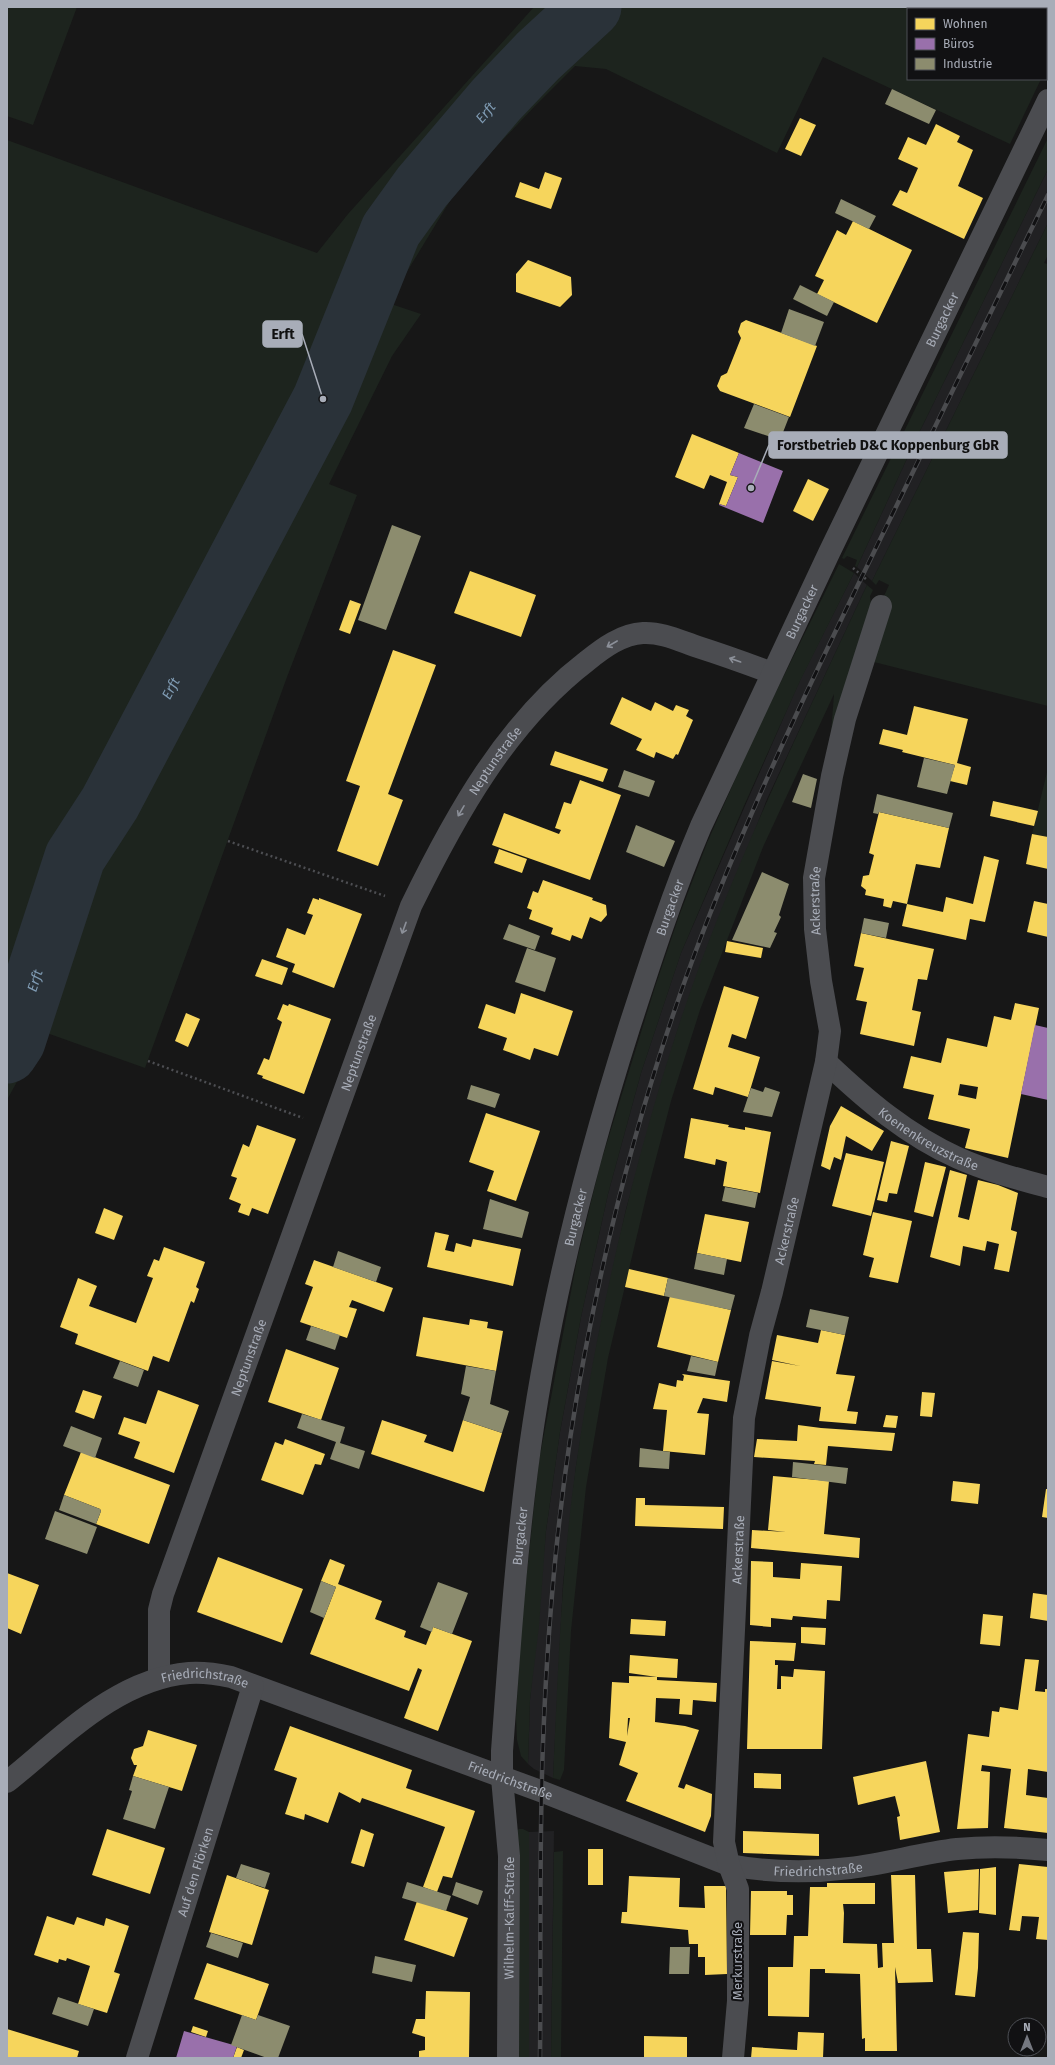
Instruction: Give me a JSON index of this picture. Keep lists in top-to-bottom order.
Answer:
{
  "streets": {
    "street": [
      "Burgacker",
      "Neptunstraße",
      "Ackerstraße",
      "Koenenkreuzstraße",
      "Friedrichstraße",
      "Auf den Flörken",
      "Wilhelm-Kalff-Straße",
      "Merkurstraße"
    ]
  },
  "crossings": [
    ["Burgacker", "Neptunstraße"],
    ["Burgacker", "Friedrichstraße"],
    ["Burgacker", "Wilhelm-Kalff-Straße"],
    ["Neptunstraße", "Friedrichstraße"],
    ["Ackerstraße", "Koenenkreuzstraße"],
    ["Ackerstraße", "Friedrichstraße"],
    ["Ackerstraße", "Merkurstraße"],
    ["Friedrichstraße", "Auf den Flörken"],
    ["Friedrichstraße", "Wilhelm-Kalff-Straße"],
    ["Friedrichstraße", "Merkurstraße"]
  ],
  "one_way": ["Neptunstraße"],
  "water": ["Erft"],
  "places": ["Erft", "Forstbetrieb D&C Koppenburg GbR"],
  "legend": ["Wohnen", "Büros", "Industrie"],
  "north": "top"
}
